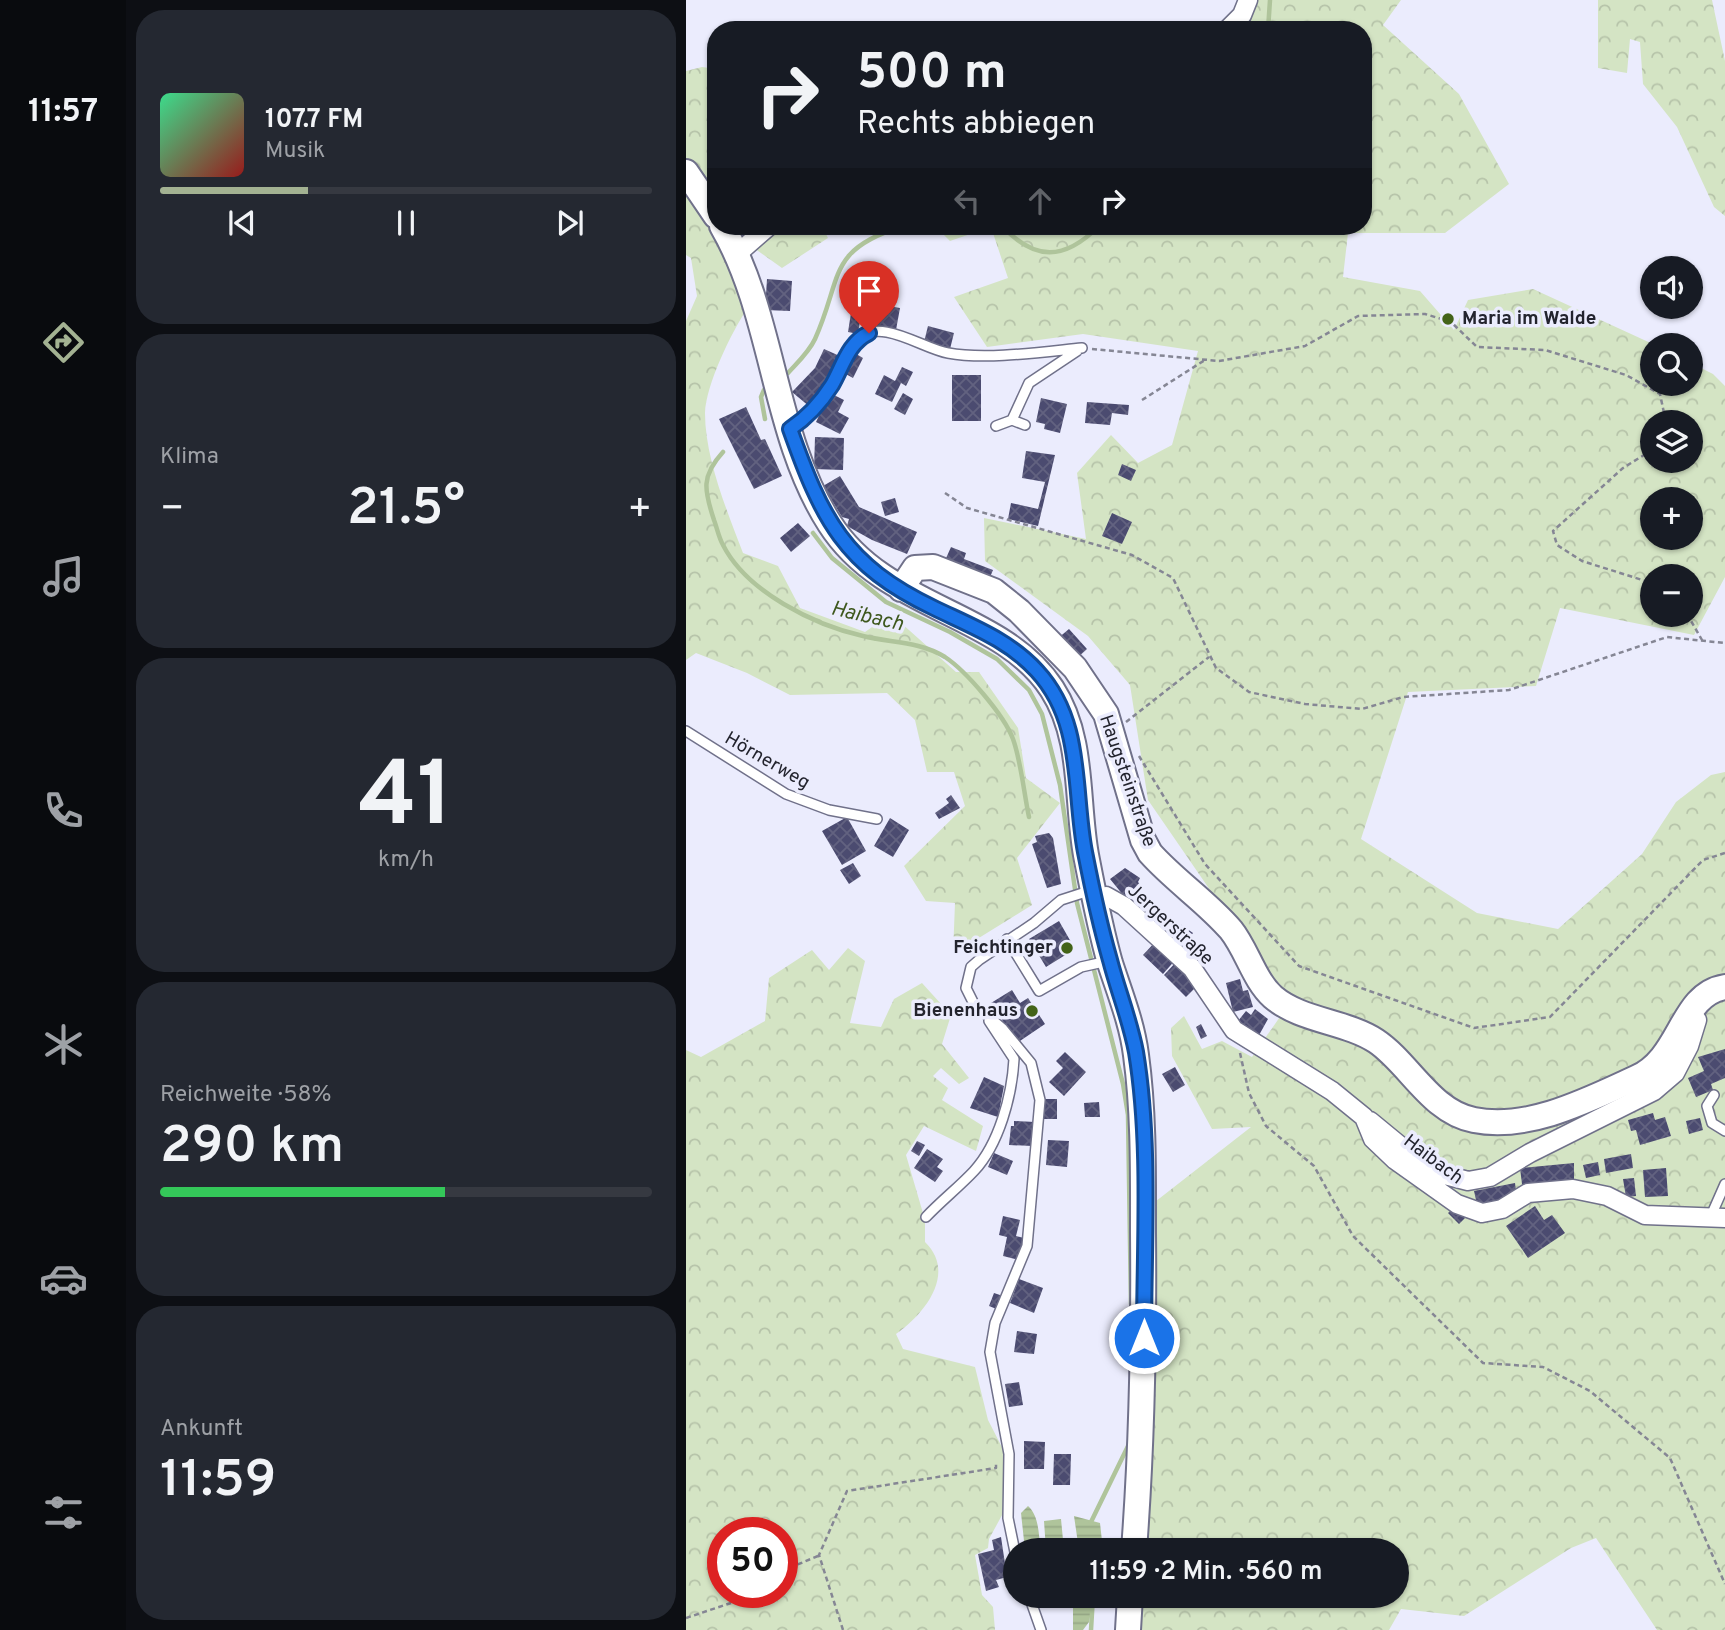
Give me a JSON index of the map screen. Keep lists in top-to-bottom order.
{
  "streets": {
    "main road": ["Haugsteinstraße"],
    "street": ["Jergerstraße", "Haibach"],
    "lane": ["Hörnerweg"]
  },
  "crossings": [
    ["Jergerstraße", "Haibach"]
  ],
  "water": ["Haibach"],
  "places": ["Maria im Walde", "Feichtinger", "Bienenhaus"],
  "page": {
    "tabs": "11:57",
    "turn": ["500 m", "Rechts abbiegen"],
    "song": ["107.7 FM", "Musik"],
    "map_buttons": ["+", "−"],
    "tile": [
      "Klima",
      ["41", "km/h"],
      ["Reichweite · 58%", "290 km"],
      ["Ankunft", "11:59"]
    ],
    "heat": ["−", "21.5°", "+"],
    "limit": "50",
    "trip": "11:59 · 2 Min. · 560 m"
  }
}
